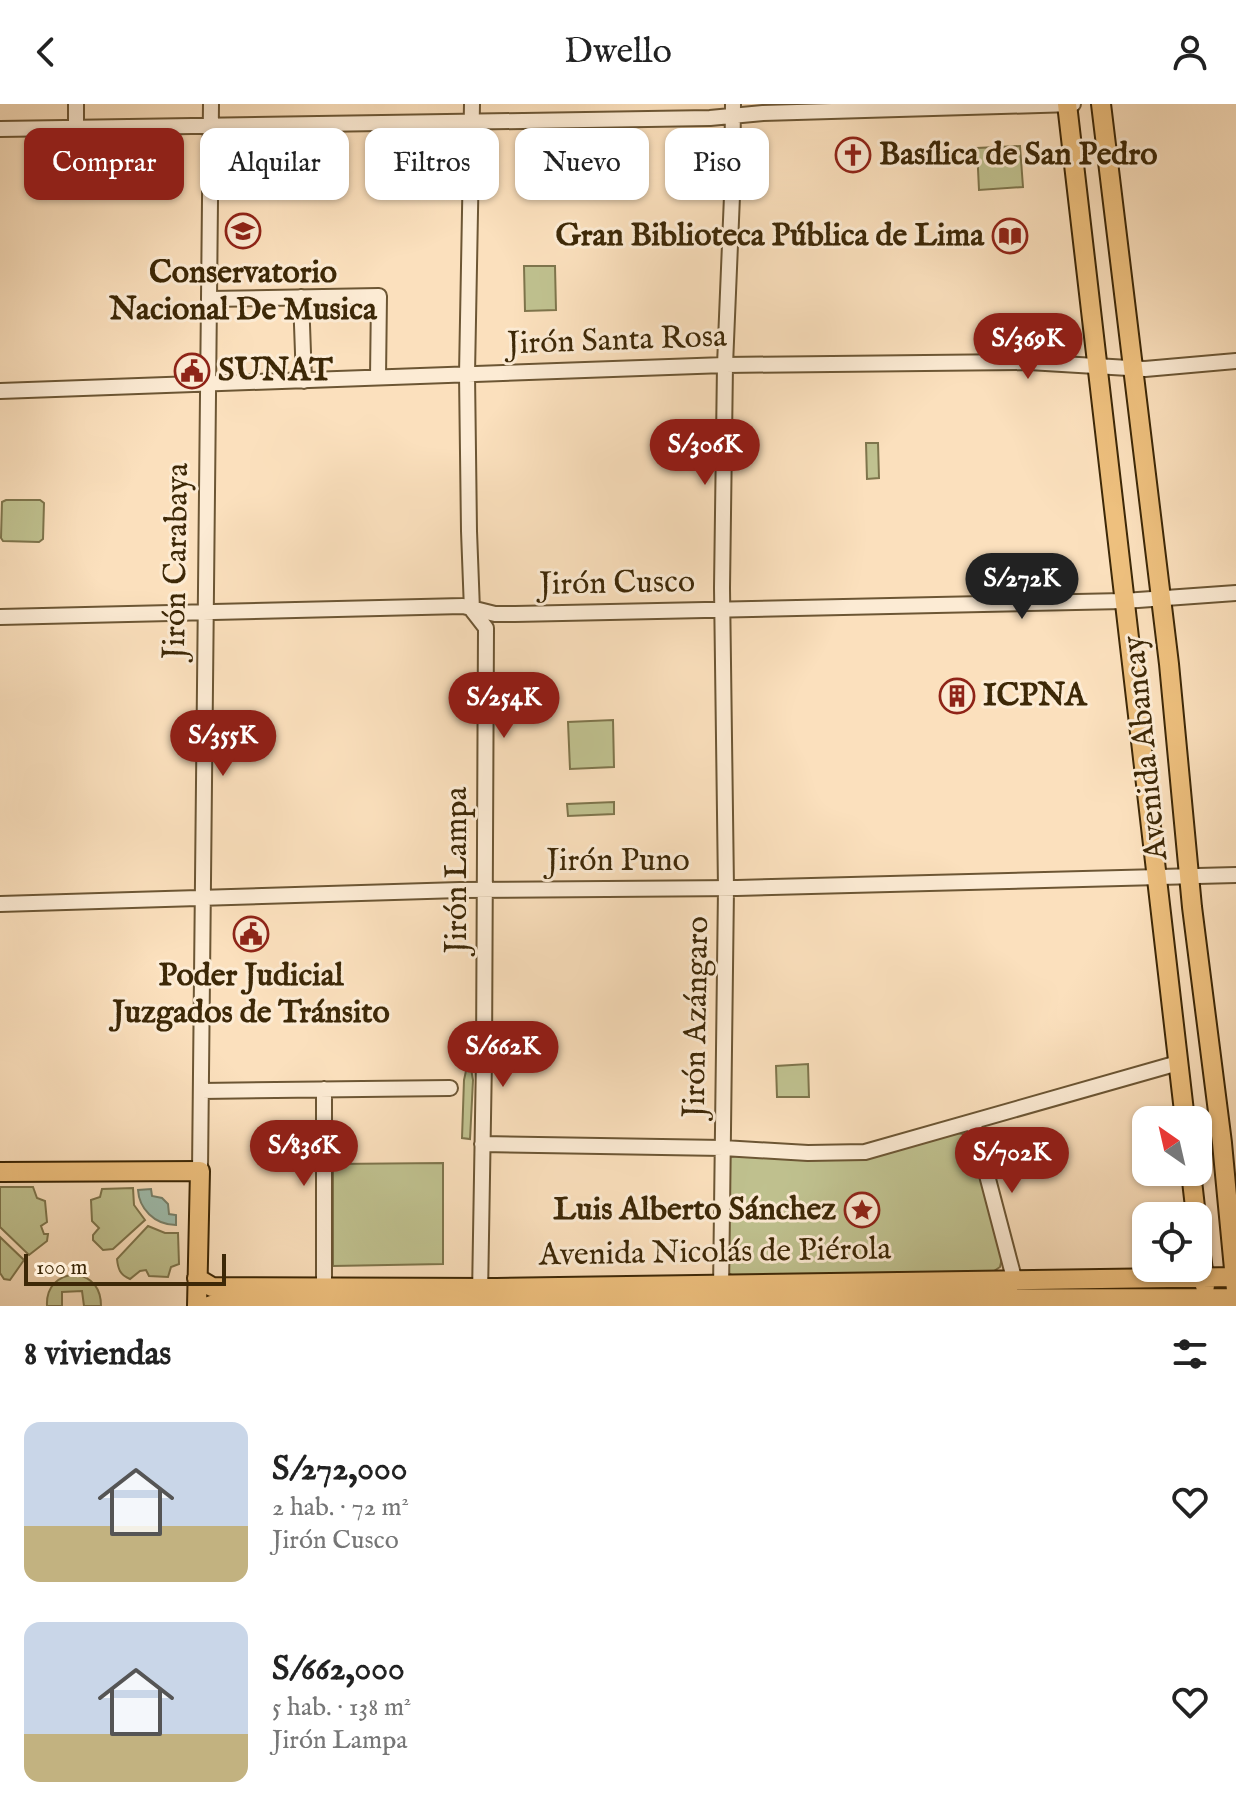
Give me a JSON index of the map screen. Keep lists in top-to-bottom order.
{
  "streets": {
    "main road": ["Jirón Carabaya", "Avenida Abancay", "Avenida Nicolás de Piérola"],
    "street": [
      "Jirón Santa Rosa",
      "Jirón Cusco",
      "Jirón Puno",
      "Jirón Lampa",
      "Jirón Azángaro"
    ]
  },
  "crossings": [
    ["Jirón Santa Rosa", "Jirón Carabaya"],
    ["Jirón Santa Rosa", "Avenida Abancay"],
    ["Jirón Santa Rosa", "Jirón Lampa"],
    ["Jirón Santa Rosa", "Jirón Azángaro"],
    ["Jirón Carabaya", "Jirón Cusco"],
    ["Jirón Carabaya", "Jirón Puno"],
    ["Jirón Carabaya", "Avenida Nicolás de Piérola"],
    ["Jirón Cusco", "Avenida Abancay"],
    ["Jirón Cusco", "Jirón Lampa"],
    ["Jirón Cusco", "Jirón Azángaro"],
    ["Avenida Abancay", "Jirón Puno"],
    ["Avenida Abancay", "Avenida Nicolás de Piérola"],
    ["Jirón Puno", "Jirón Lampa"],
    ["Jirón Puno", "Jirón Azángaro"],
    ["Jirón Lampa", "Avenida Nicolás de Piérola"],
    ["Jirón Azángaro", "Avenida Nicolás de Piérola"]
  ],
  "places": {
    "church": ["Basílica de San Pedro"],
    "school or university": ["Conservatorio Nacional De Musica"],
    "library": ["Gran Biblioteca Pública de Lima"],
    "public building": ["SUNAT", "Poder Judicial Juzgados de Tránsito"],
    "building": ["ICPNA"],
    "place": ["Luis Alberto Sánchez"]
  },
  "scale_bar": "100 m",
  "north": "top left",
  "page": {
    "header": "Dwello",
    "chip": [
      "Comprar",
      "Alquilar",
      "Filtros",
      "Nuevo",
      "Piso"
    ],
    "price": [
      "S/369K",
      "S/306K",
      "S/272K",
      "S/254K",
      "S/355K",
      "S/662K",
      "S/836K",
      "S/702K"
    ],
    "scale": "100 m",
    "heading": "8 viviendas",
    "list": [
      {
        "name": "S/272,000",
        "note": "2 hab. · 72 m² · Jirón Cusco"
      },
      {
        "name": "S/662,000",
        "note": "5 hab. · 138 m² · Jirón Lampa"
      }
    ]
  }
}
